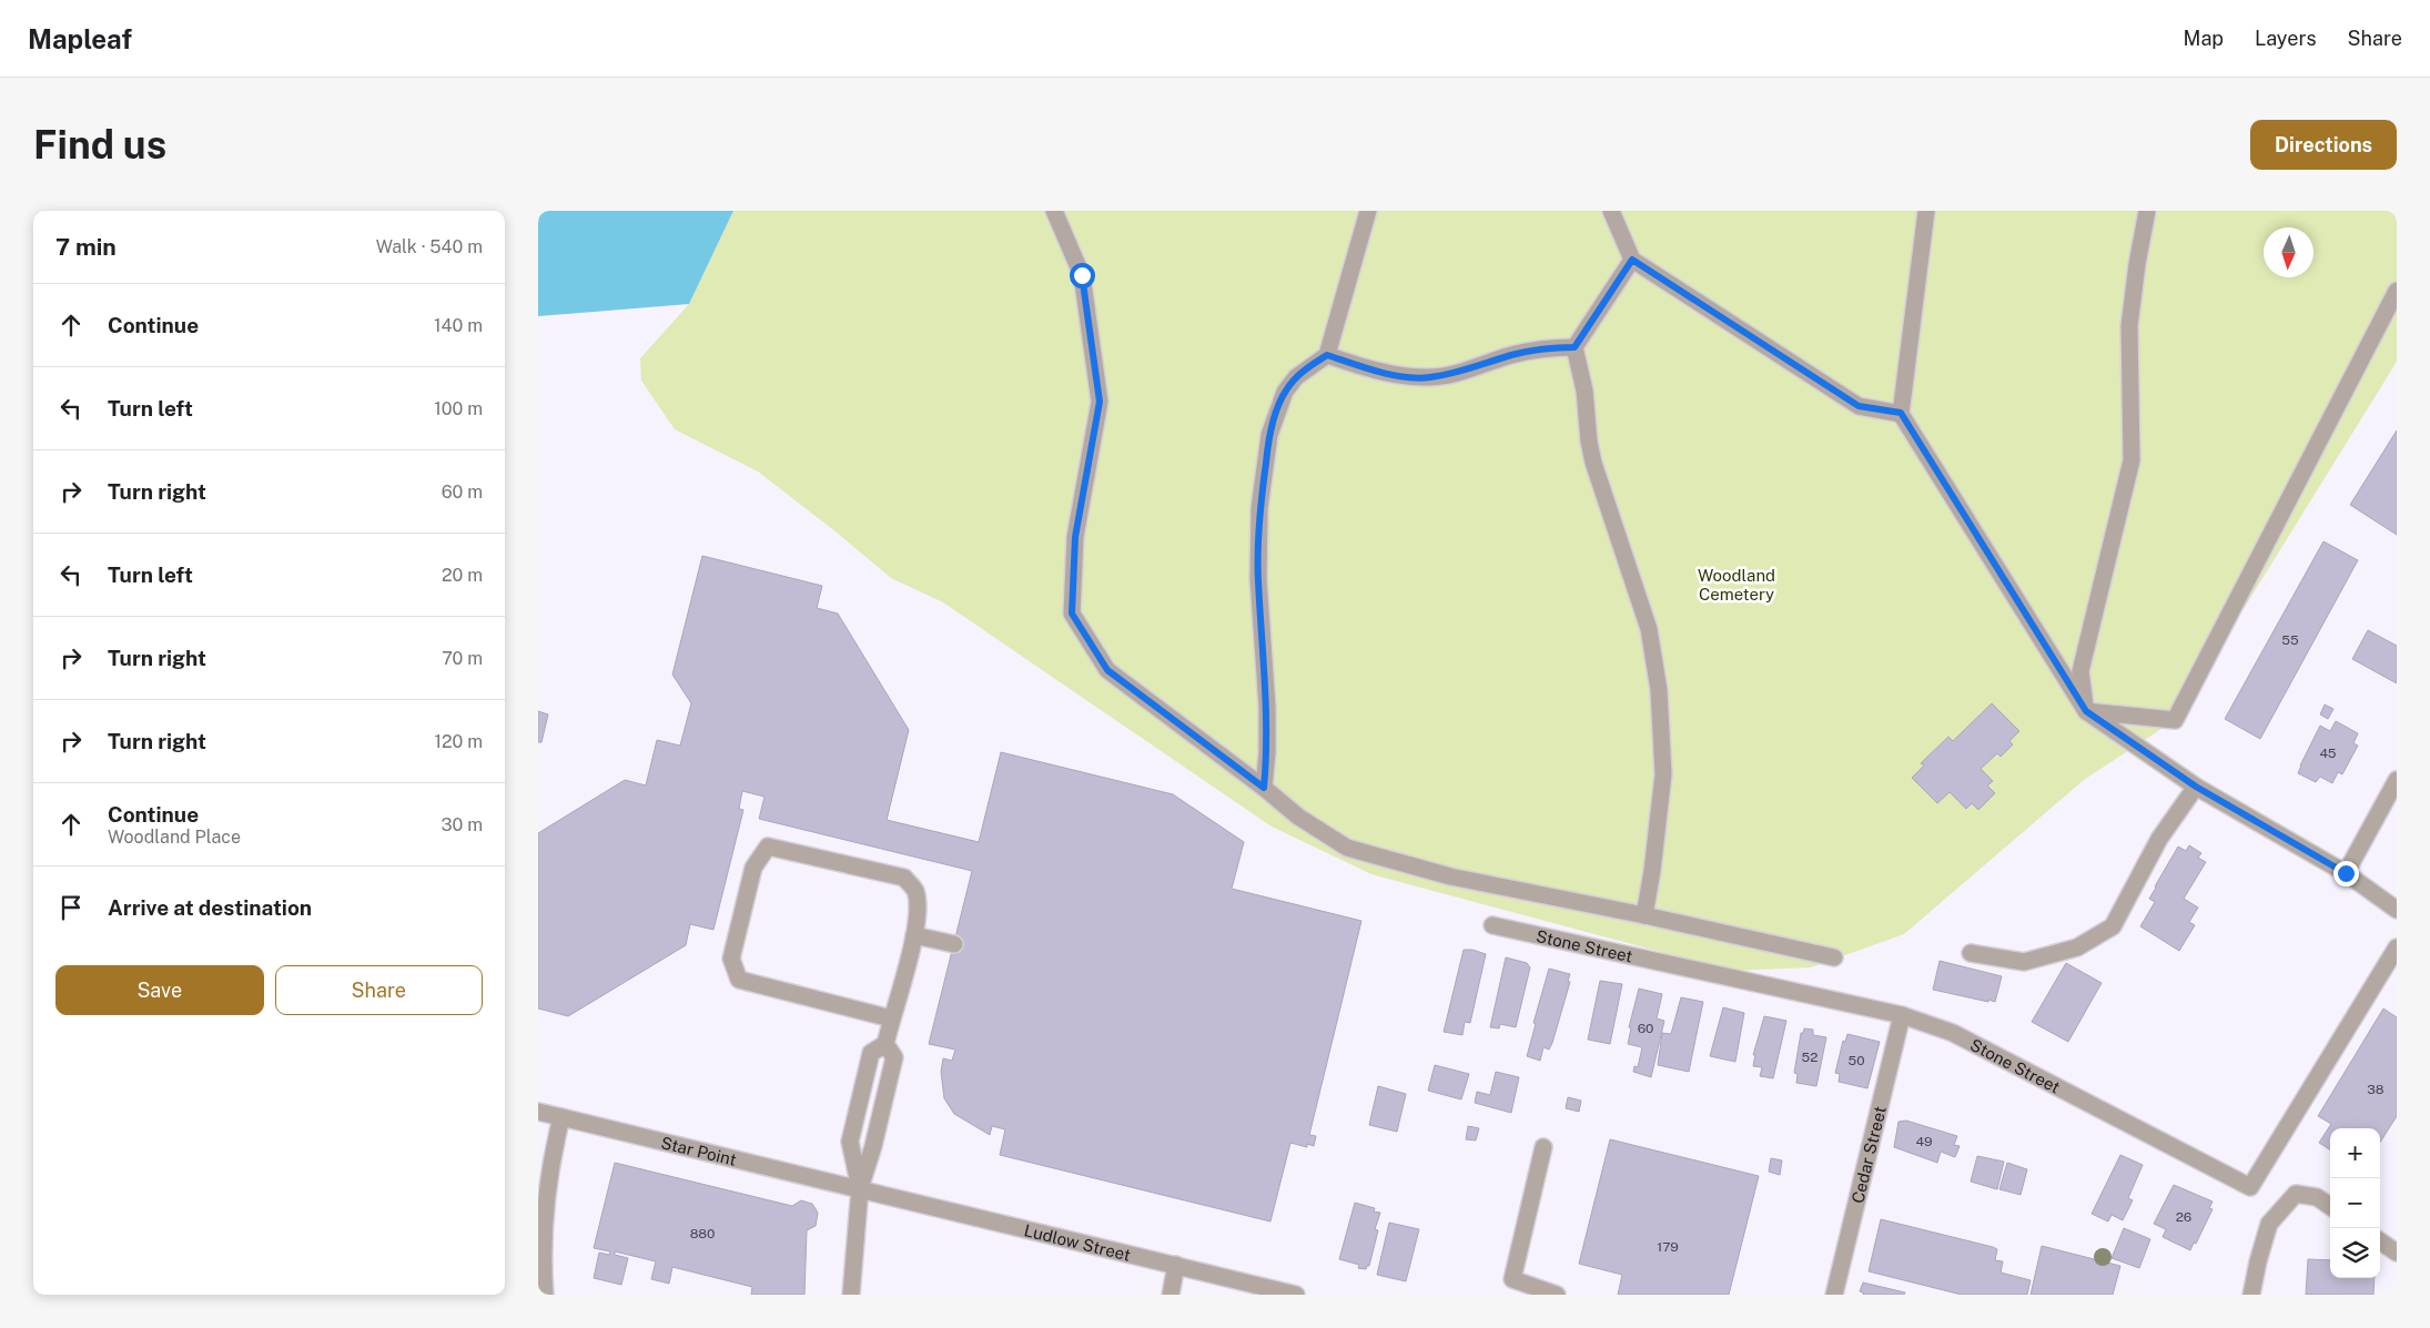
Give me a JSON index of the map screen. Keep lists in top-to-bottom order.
{
  "streets": {
    "street": [
      "Stone Street",
      "Star Point",
      "Cedar Street",
      "Ludlow Street"
    ]
  },
  "crossings": [
    ["Stone Street", "Cedar Street"],
    ["Star Point", "Ludlow Street"]
  ],
  "parks": ["Woodland Cemetery"],
  "house_numbers": [
    "55",
    "45",
    "60",
    "52",
    "50",
    "38",
    "49",
    "26",
    "880",
    "179"
  ],
  "north": "bottom",
  "page": {
    "header": "Mapleaf",
    "nav": ["Map", "Layers", "Share"],
    "buttons": [
      "Directions",
      ["Save", "Share"]
    ],
    "title": "Find us",
    "heading": ["7 min", "Walk · 540 m"],
    "list": [
      ["Continue", "140 m"],
      ["Turn left", "100 m"],
      ["Turn right", "60 m"],
      ["Turn left", "20 m"],
      ["Turn right", "70 m"],
      ["Turn right", "120 m"],
      ["Continue", "Woodland Place", "30 m"],
      "Arrive at destination"
    ],
    "map_buttons": ["+", "−"]
  }
}
